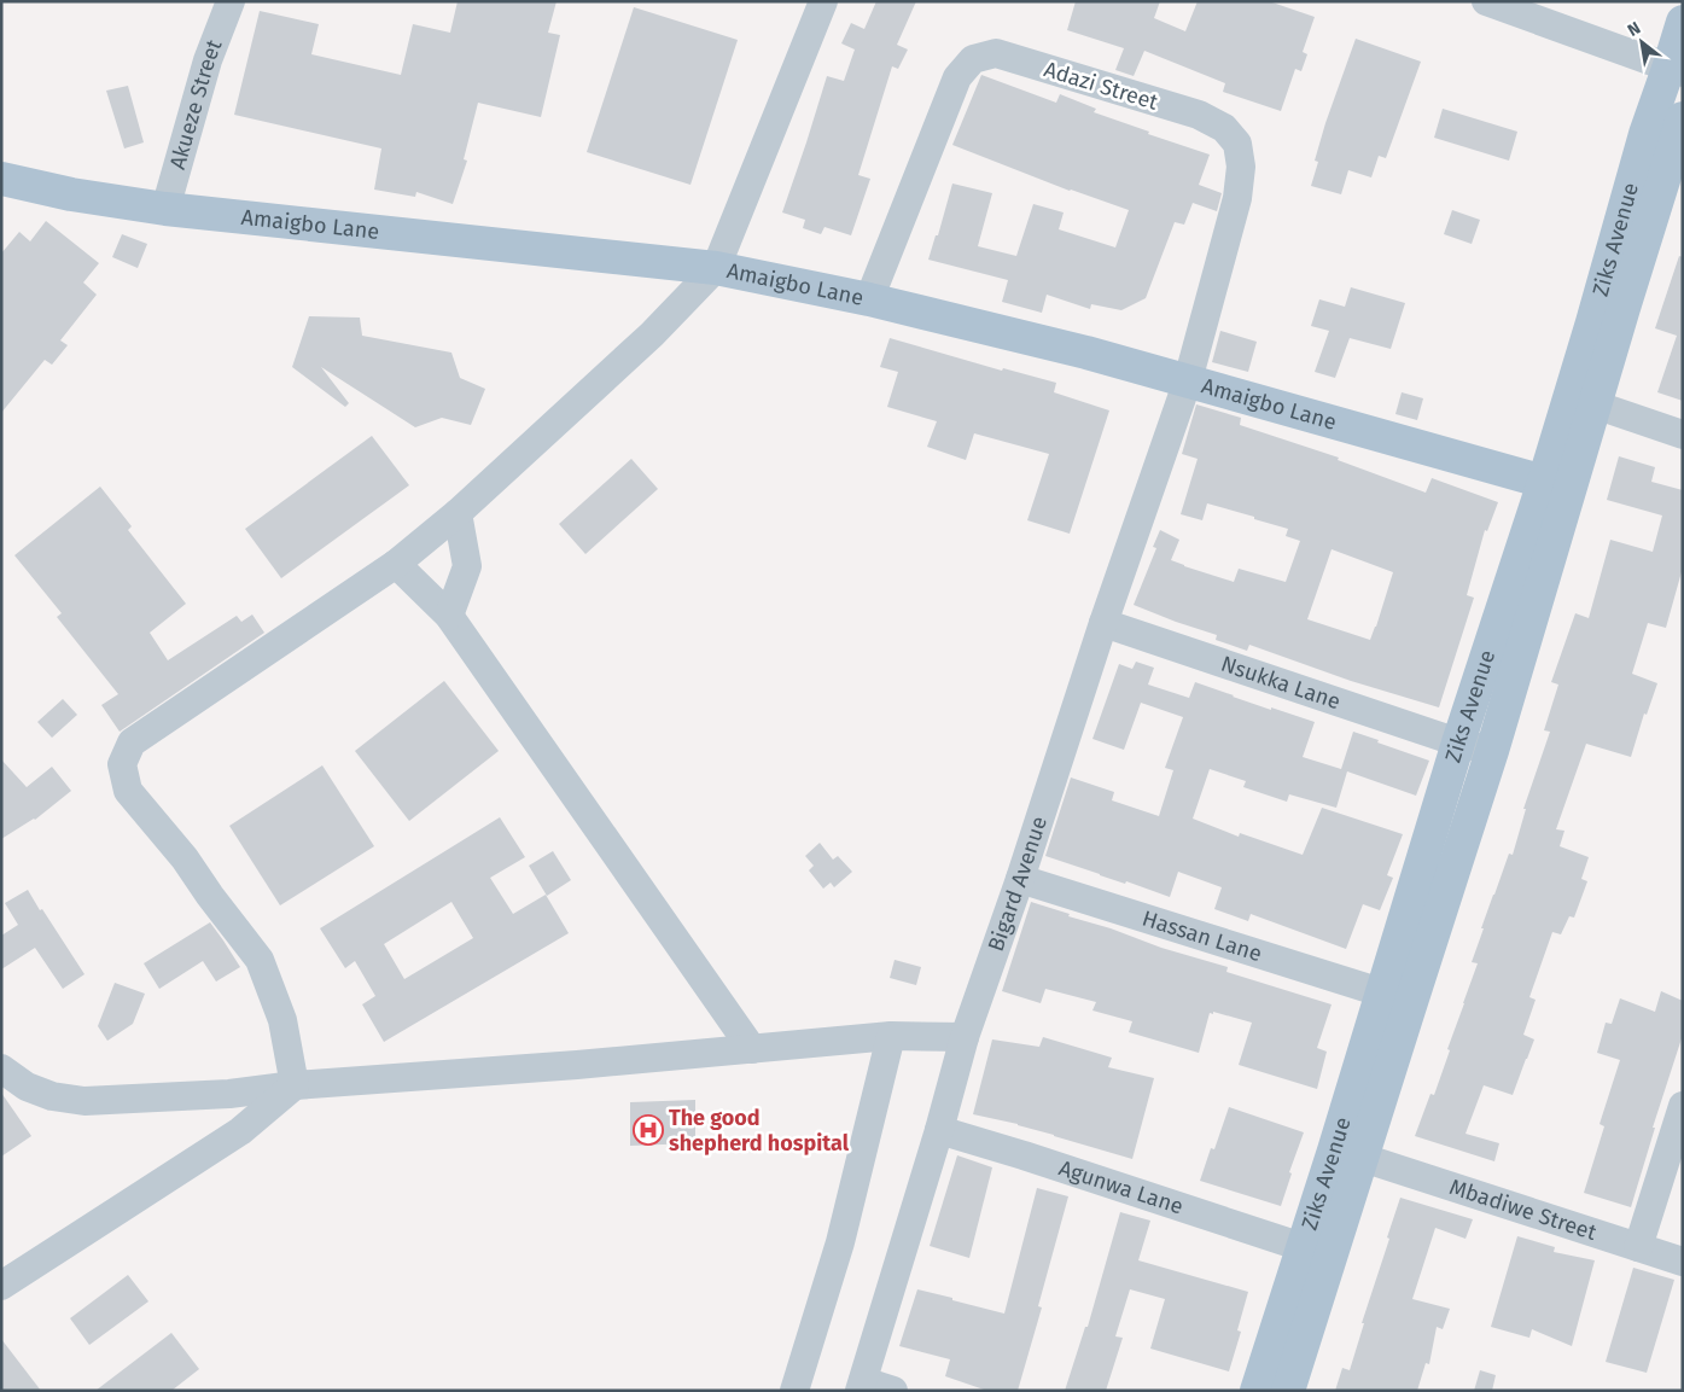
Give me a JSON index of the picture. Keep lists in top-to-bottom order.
{
  "streets": {
    "main road": ["Amaigbo Lane", "Ziks Avenue"],
    "street": [
      "Adazi Street",
      "Akueze Street",
      "Nsukka Lane",
      "Bigard Avenue",
      "Hassan Lane",
      "Agunwa Lane",
      "Mbadiwe Street"
    ]
  },
  "crossings": [
    ["Adazi Street", "Amaigbo Lane"],
    ["Adazi Street", "Bigard Avenue"],
    ["Akueze Street", "Amaigbo Lane"],
    ["Amaigbo Lane", "Ziks Avenue"],
    ["Amaigbo Lane", "Bigard Avenue"],
    ["Ziks Avenue", "Nsukka Lane"],
    ["Ziks Avenue", "Hassan Lane"],
    ["Ziks Avenue", "Agunwa Lane"],
    ["Ziks Avenue", "Mbadiwe Street"],
    ["Nsukka Lane", "Bigard Avenue"],
    ["Bigard Avenue", "Hassan Lane"],
    ["Bigard Avenue", "Agunwa Lane"]
  ],
  "places": {
    "hospital": ["The good shepherd hospital"]
  },
  "north": "top left"
}
